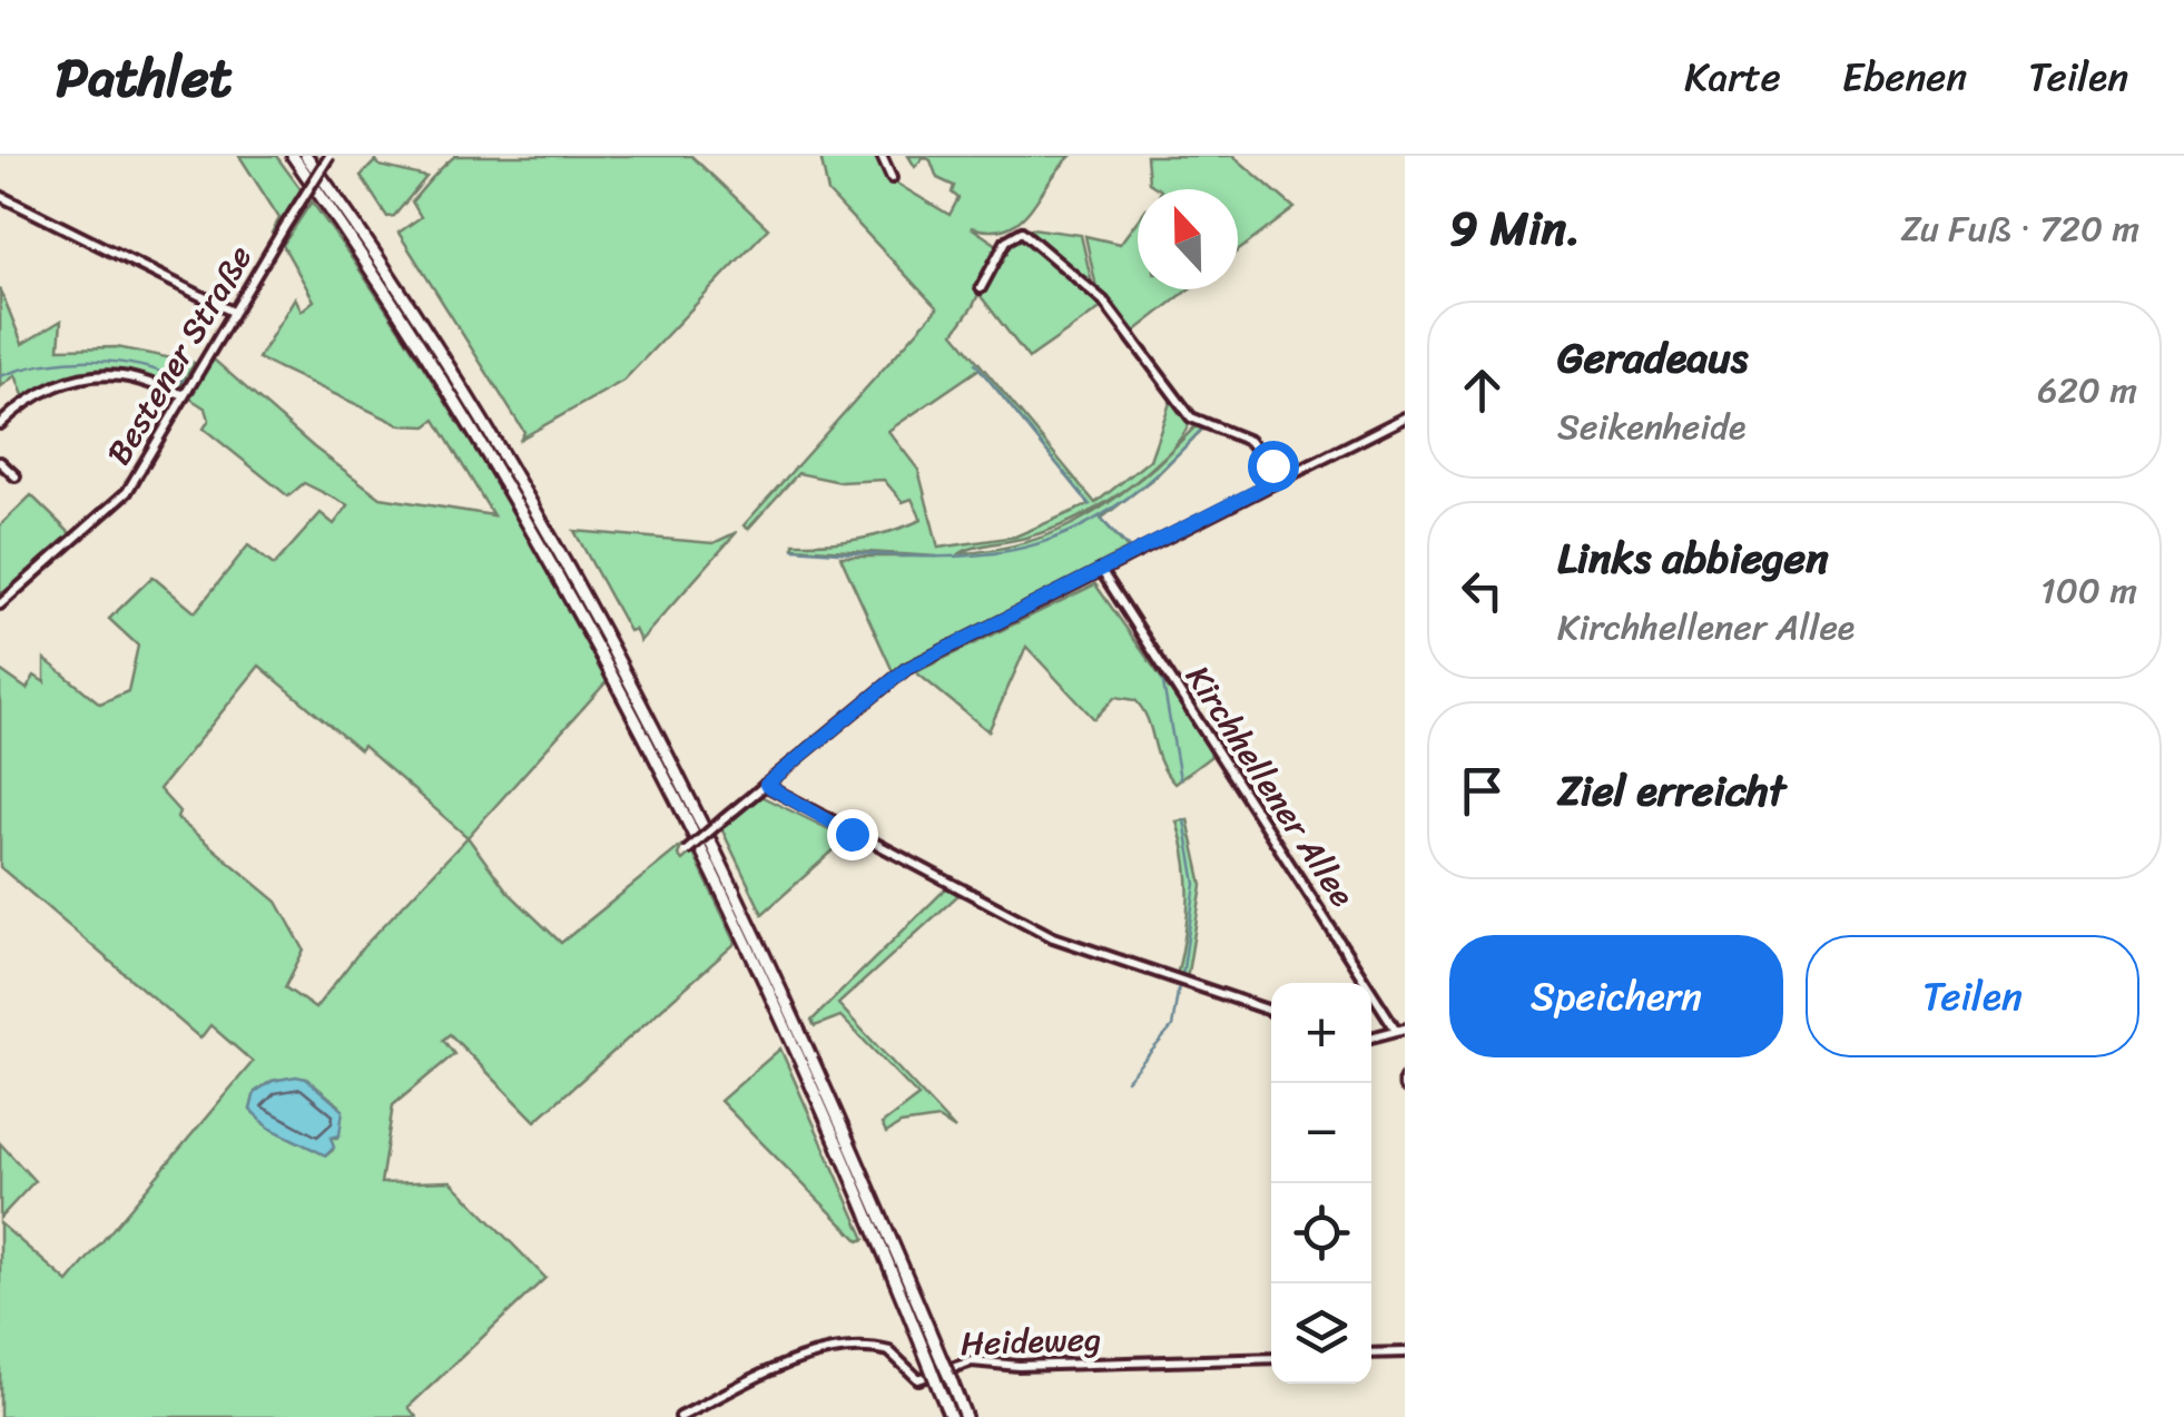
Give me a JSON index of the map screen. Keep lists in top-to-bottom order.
{
  "streets": {
    "street": ["Bestener Straße", "Kirchhellener Allee", "Heideweg"]
  },
  "north": "top",
  "page": {
    "header": "Pathlet",
    "nav": ["Karte", "Ebenen", "Teilen"],
    "heading": ["9 Min.", "Zu Fuß · 720 m"],
    "list": [
      ["Geradeaus", "Seikenheide", "620 m"],
      ["Links abbiegen", "Kirchhellener Allee", "100 m"],
      "Ziel erreicht"
    ],
    "buttons": ["Speichern", "Teilen"],
    "map_buttons": ["+", "−"]
  }
}
